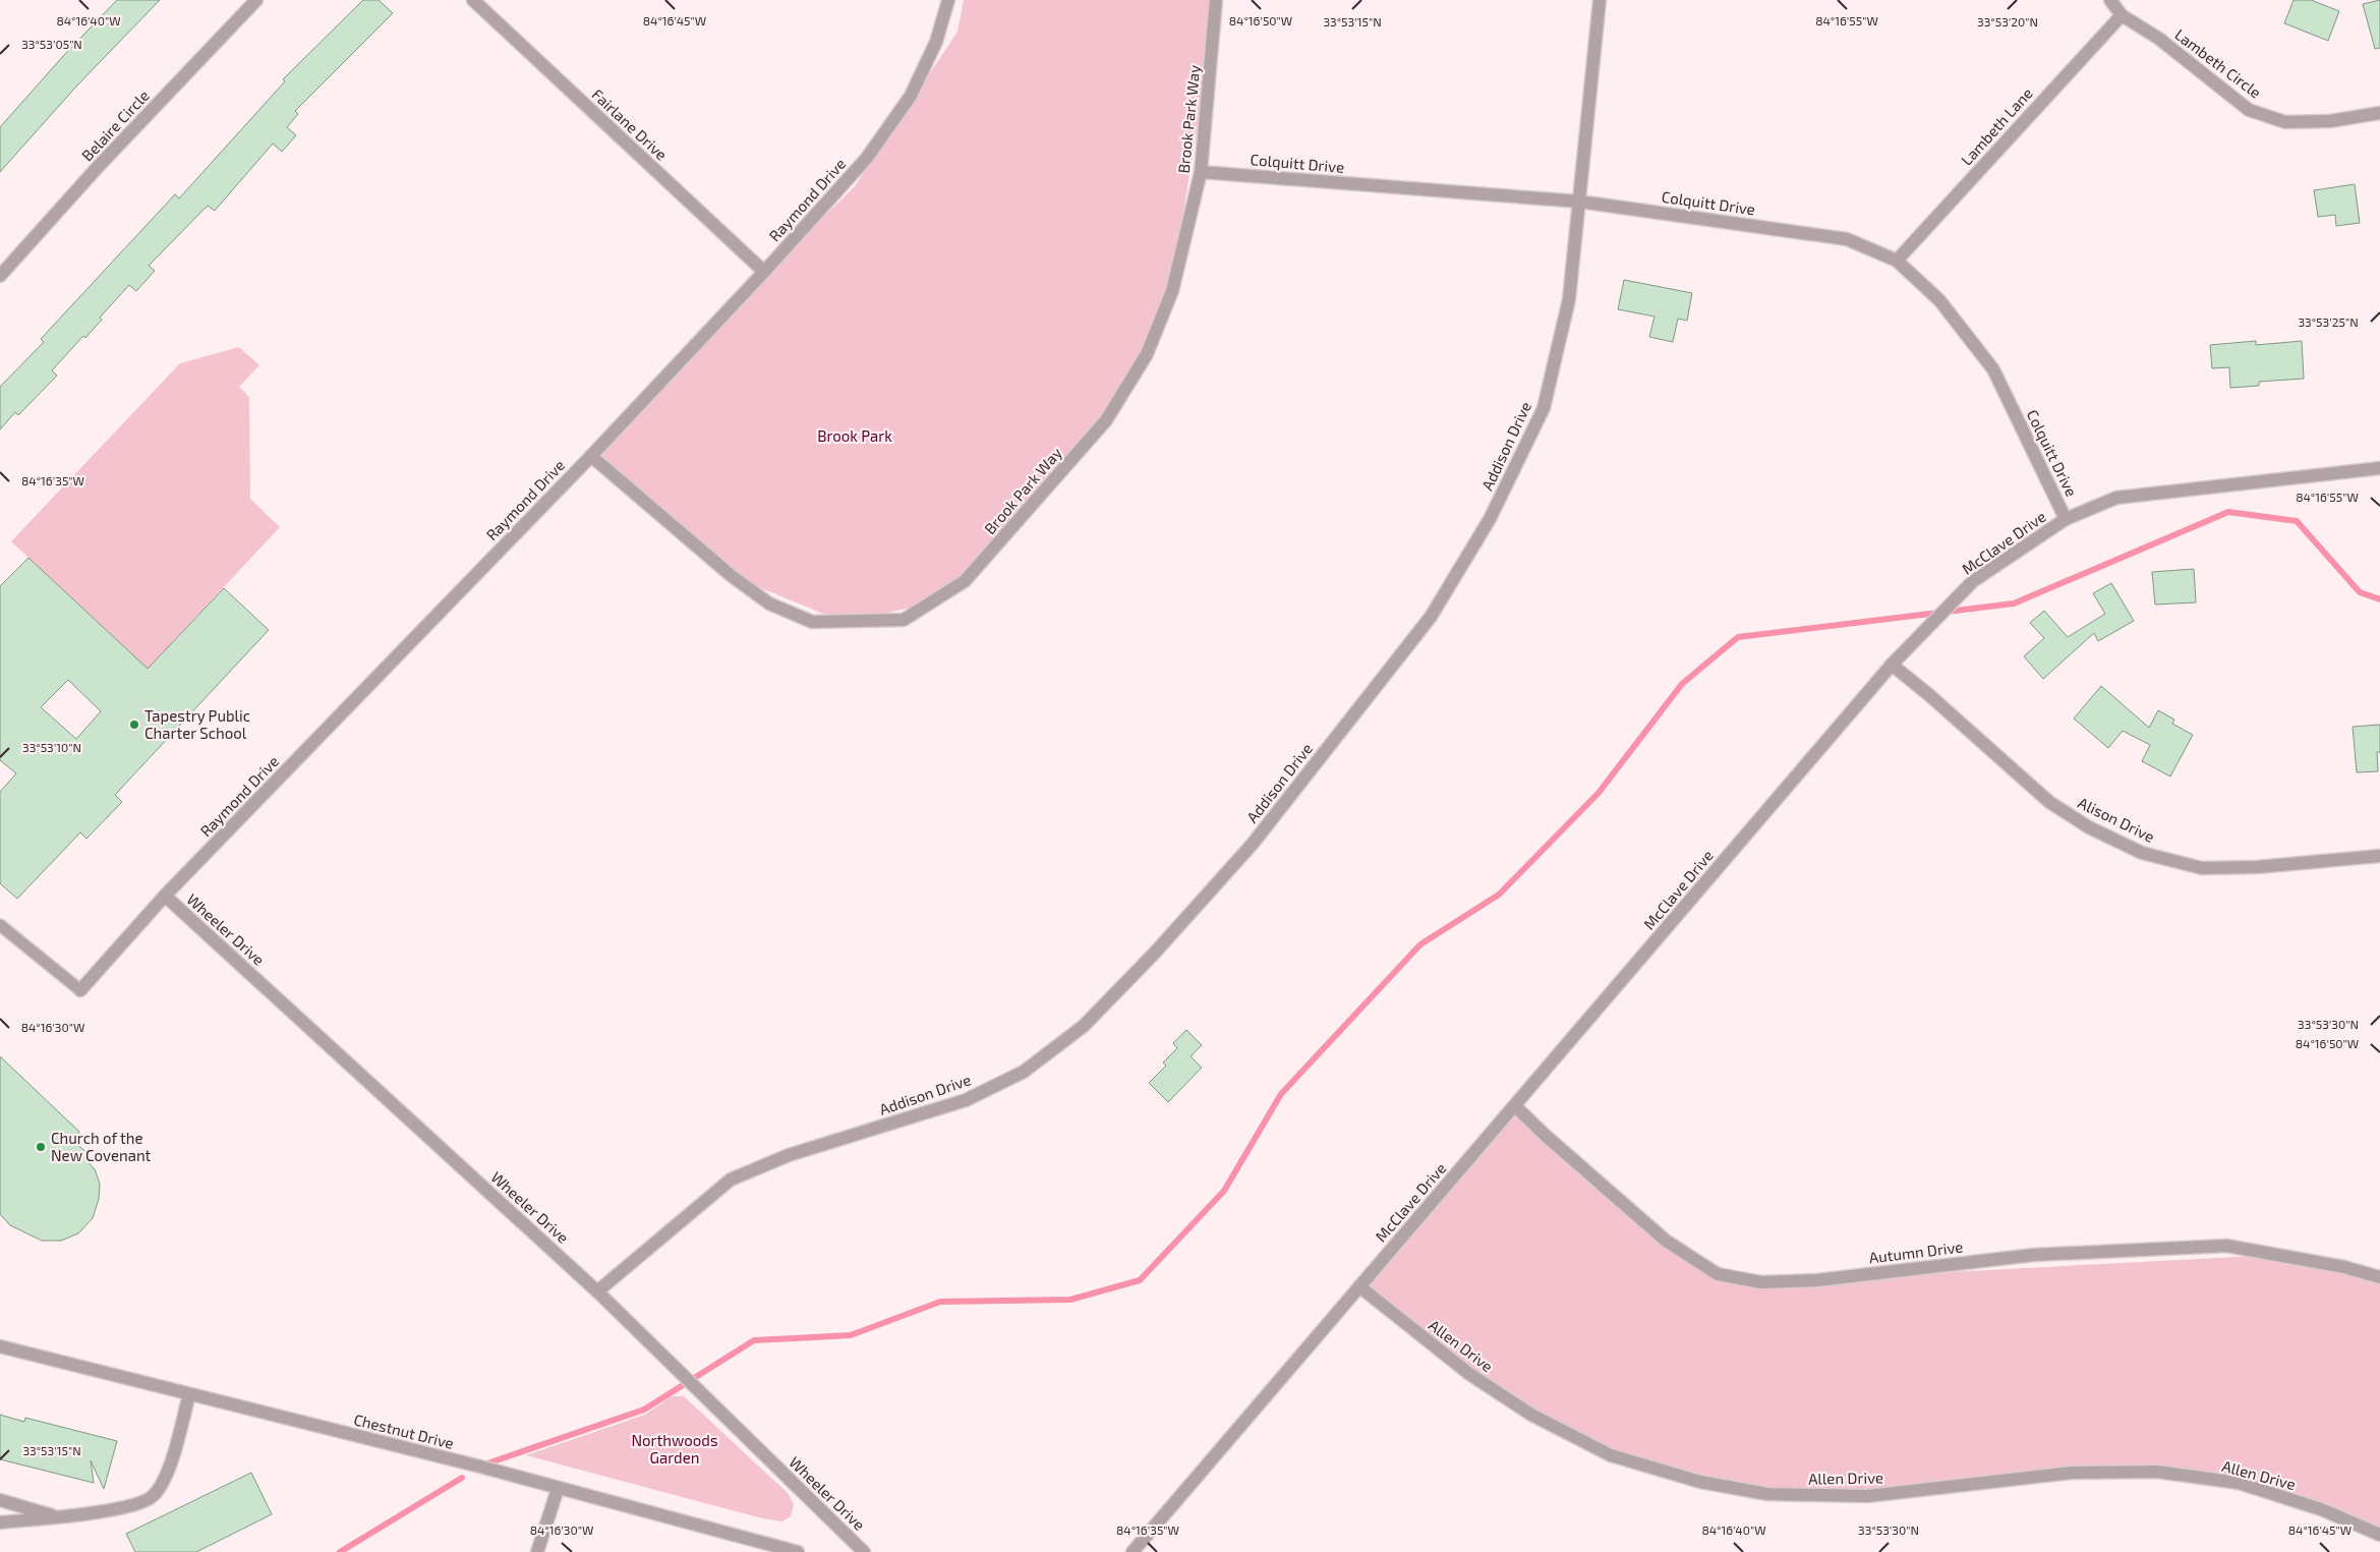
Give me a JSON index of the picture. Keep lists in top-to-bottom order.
{
  "streets": {
    "street": [
      "Lambeth Circle",
      "Brook Park Way",
      "Fairlane Drive",
      "Belaire Circle",
      "Lambeth Lane",
      "Colquitt Drive",
      "Raymond Drive",
      "Addison Drive",
      "McClave Drive",
      "Alison Drive",
      "Wheeler Drive",
      "Autumn Drive",
      "Allen Drive",
      "Chestnut Drive"
    ]
  },
  "crossings": [
    ["Lambeth Circle", "Lambeth Lane"],
    ["Brook Park Way", "Colquitt Drive"],
    ["Brook Park Way", "Raymond Drive"],
    ["Fairlane Drive", "Raymond Drive"],
    ["Lambeth Lane", "Colquitt Drive"],
    ["Colquitt Drive", "Addison Drive"],
    ["Colquitt Drive", "McClave Drive"],
    ["Raymond Drive", "Wheeler Drive"],
    ["Addison Drive", "Wheeler Drive"],
    ["McClave Drive", "Alison Drive"],
    ["McClave Drive", "Autumn Drive"],
    ["McClave Drive", "Allen Drive"]
  ],
  "parks": ["Brook Park", "Northwoods Garden"],
  "places": ["Tapestry Public Charter School", "Church of the New Covenant"],
  "coordinates": [
    "84°16'40\"W",
    "84°16'45\"W",
    "84°16'50\"W",
    "84°16'55\"W",
    "33°53'20\"N",
    "33°53'15\"N",
    "33°53'05\"N",
    "33°53'25\"N",
    "84°16'35\"W",
    "33°53'10\"N",
    "33°53'30\"N",
    "84°16'30\"W"
  ]
}
